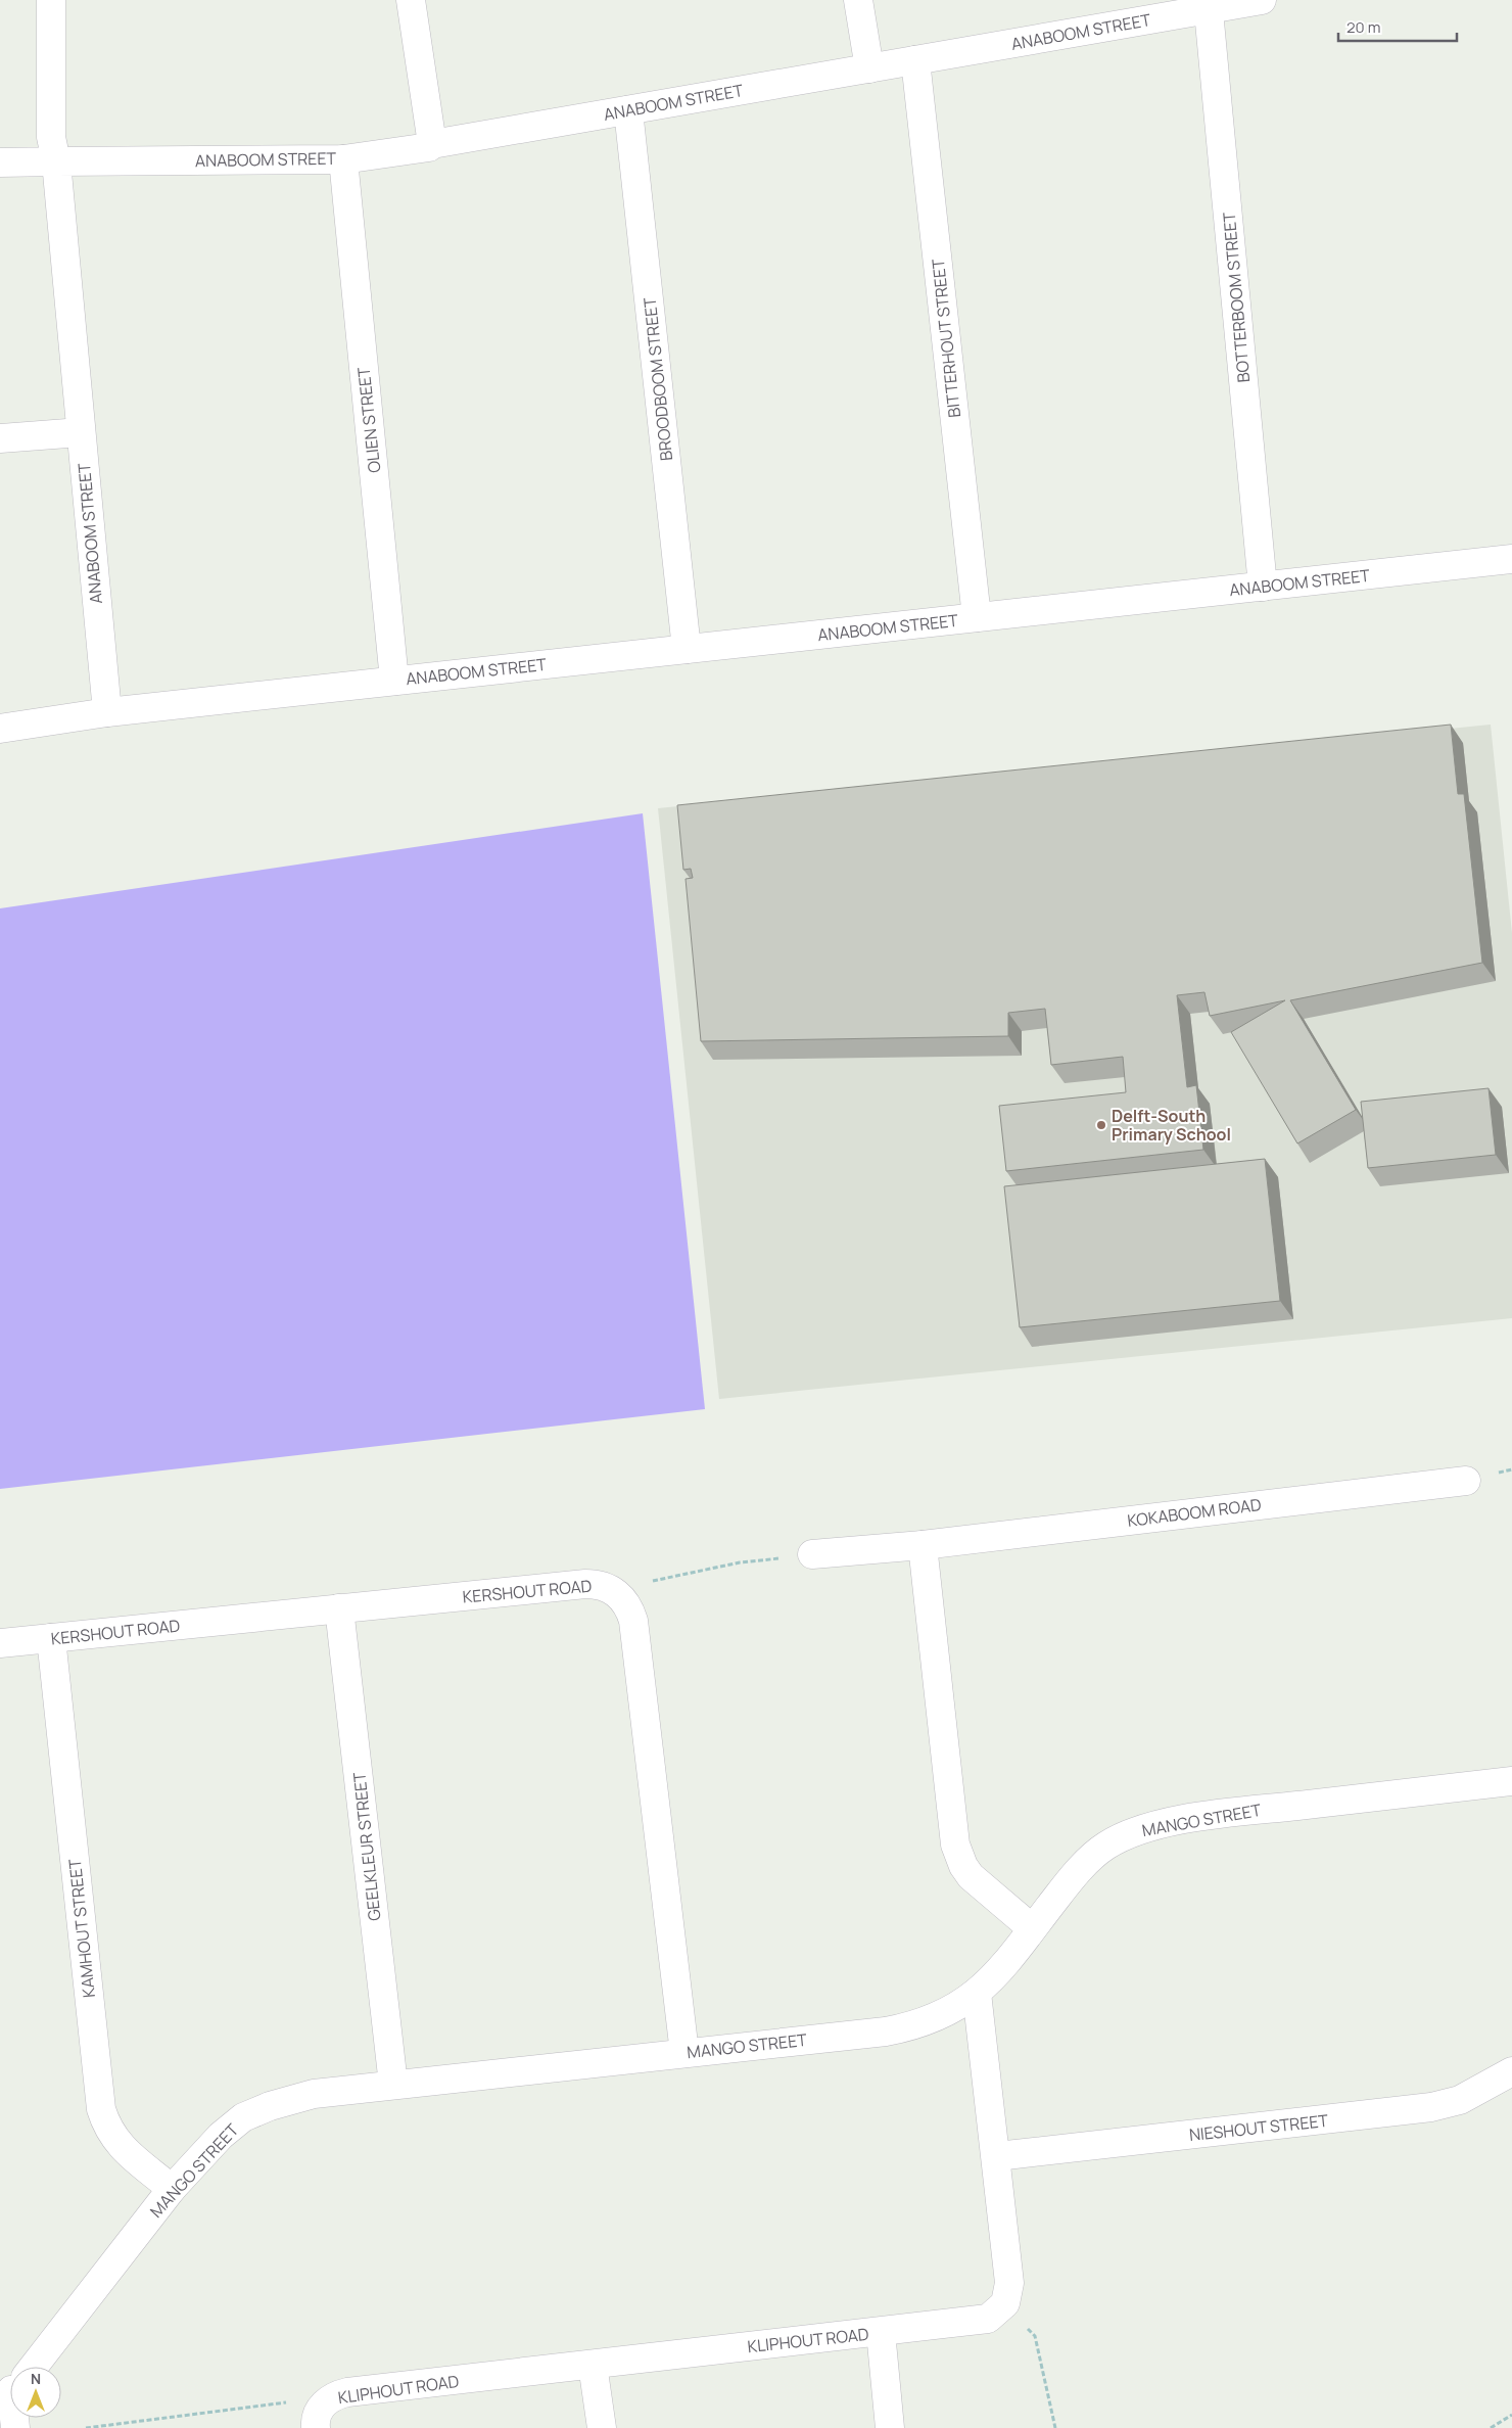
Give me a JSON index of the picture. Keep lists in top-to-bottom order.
{
  "streets": {
    "street": [
      "ANABOOM STREET",
      "BOTTERBOOM STREET",
      "BITTERHOUT STREET",
      "BROODBOOM STREET",
      "OLIEN STREET",
      "KOKABOOM ROAD",
      "KERSHOUT ROAD",
      "MANGO STREET",
      "GEELKLEUR STREET",
      "KAMHOUT STREET",
      "NIESHOUT STREET",
      "KLIPHOUT ROAD"
    ]
  },
  "crossings": [
    ["ANABOOM STREET", "BOTTERBOOM STREET"],
    ["ANABOOM STREET", "BITTERHOUT STREET"],
    ["ANABOOM STREET", "BROODBOOM STREET"],
    ["ANABOOM STREET", "OLIEN STREET"],
    ["KERSHOUT ROAD", "MANGO STREET"],
    ["KERSHOUT ROAD", "GEELKLEUR STREET"],
    ["KERSHOUT ROAD", "KAMHOUT STREET"],
    ["MANGO STREET", "GEELKLEUR STREET"],
    ["MANGO STREET", "KAMHOUT STREET"]
  ],
  "places": ["Delft-South Primary School"],
  "scale_bar": "20 m",
  "north": "top"
}
